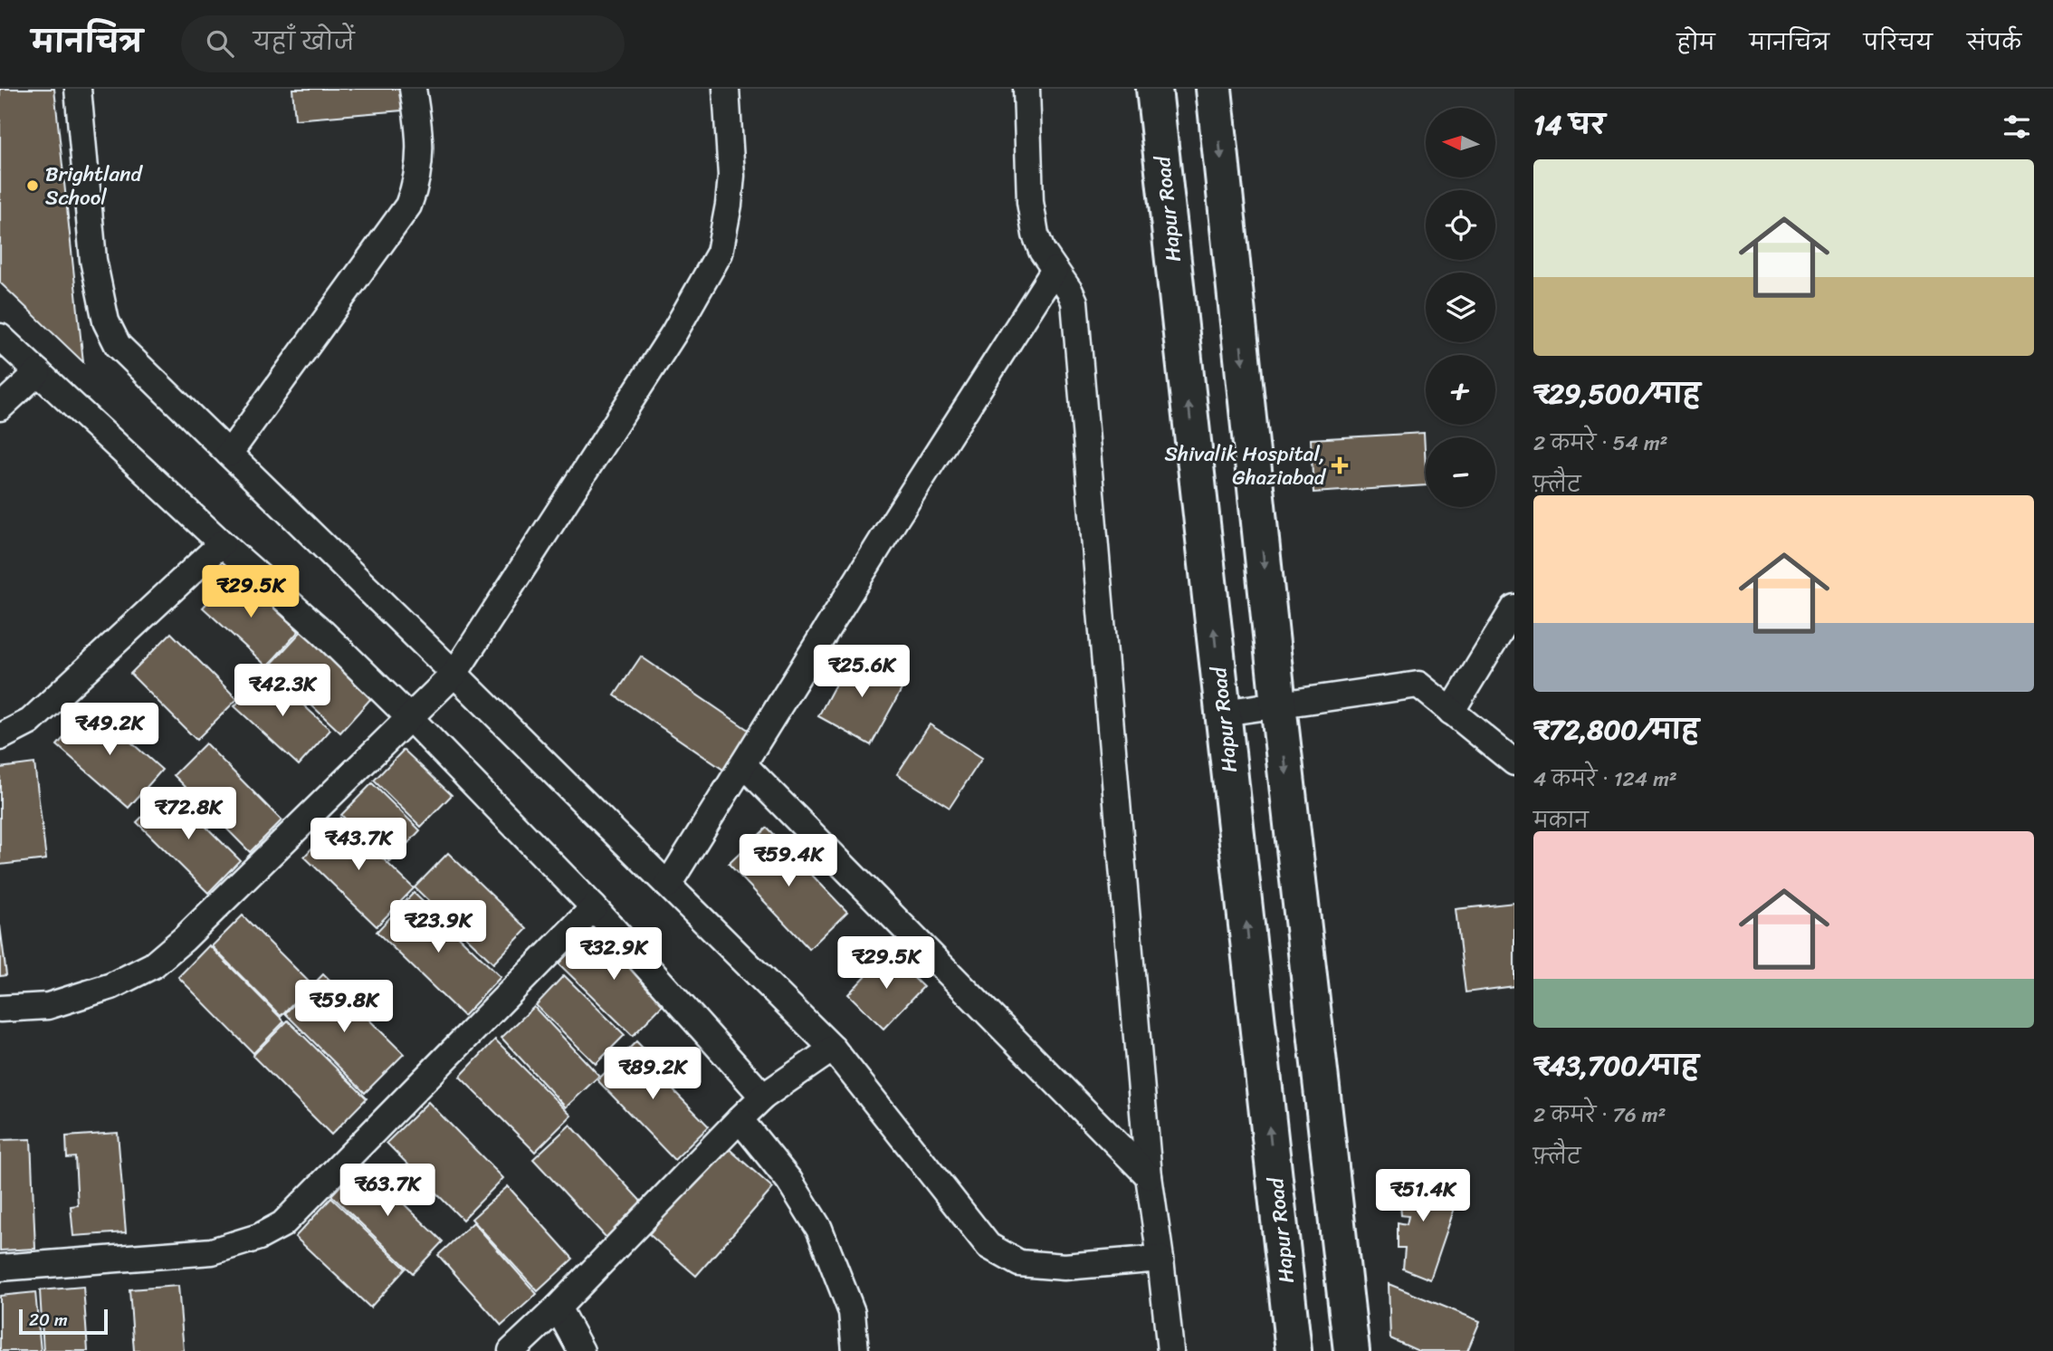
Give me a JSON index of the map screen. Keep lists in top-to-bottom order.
{
  "streets": {
    "main road": ["Hapur Road"]
  },
  "places": {
    "other": ["Brightland School"],
    "health": ["Shivalik Hospital, Ghaziabad"]
  },
  "scale_bar": "20 m",
  "north": "left",
  "page": {
    "header": "मानचित्र",
    "search": "यहाँ खोजें",
    "nav": [
      "होम",
      "मानचित्र",
      "परिचय",
      "संपर्क"
    ],
    "heading": "14 घर",
    "map_buttons": ["+", "−"],
    "list": [
      {
        "name": "₹29,500/माह",
        "note": "2 कमरे · 54 m² · फ़्लैट"
      },
      {
        "name": "₹72,800/माह",
        "note": "4 कमरे · 124 m² · मकान"
      },
      {
        "name": "₹43,700/माह",
        "note": "2 कमरे · 76 m² · फ़्लैट"
      }
    ],
    "price": [
      "₹29.5K",
      "₹25.6K",
      "₹42.3K",
      "₹49.2K",
      "₹72.8K",
      "₹43.7K",
      "₹59.4K",
      "₹23.9K",
      "₹32.9K",
      "₹29.5K",
      "₹59.8K",
      "₹89.2K",
      "₹63.7K",
      "₹51.4K"
    ],
    "scale": "20 m"
  }
}
